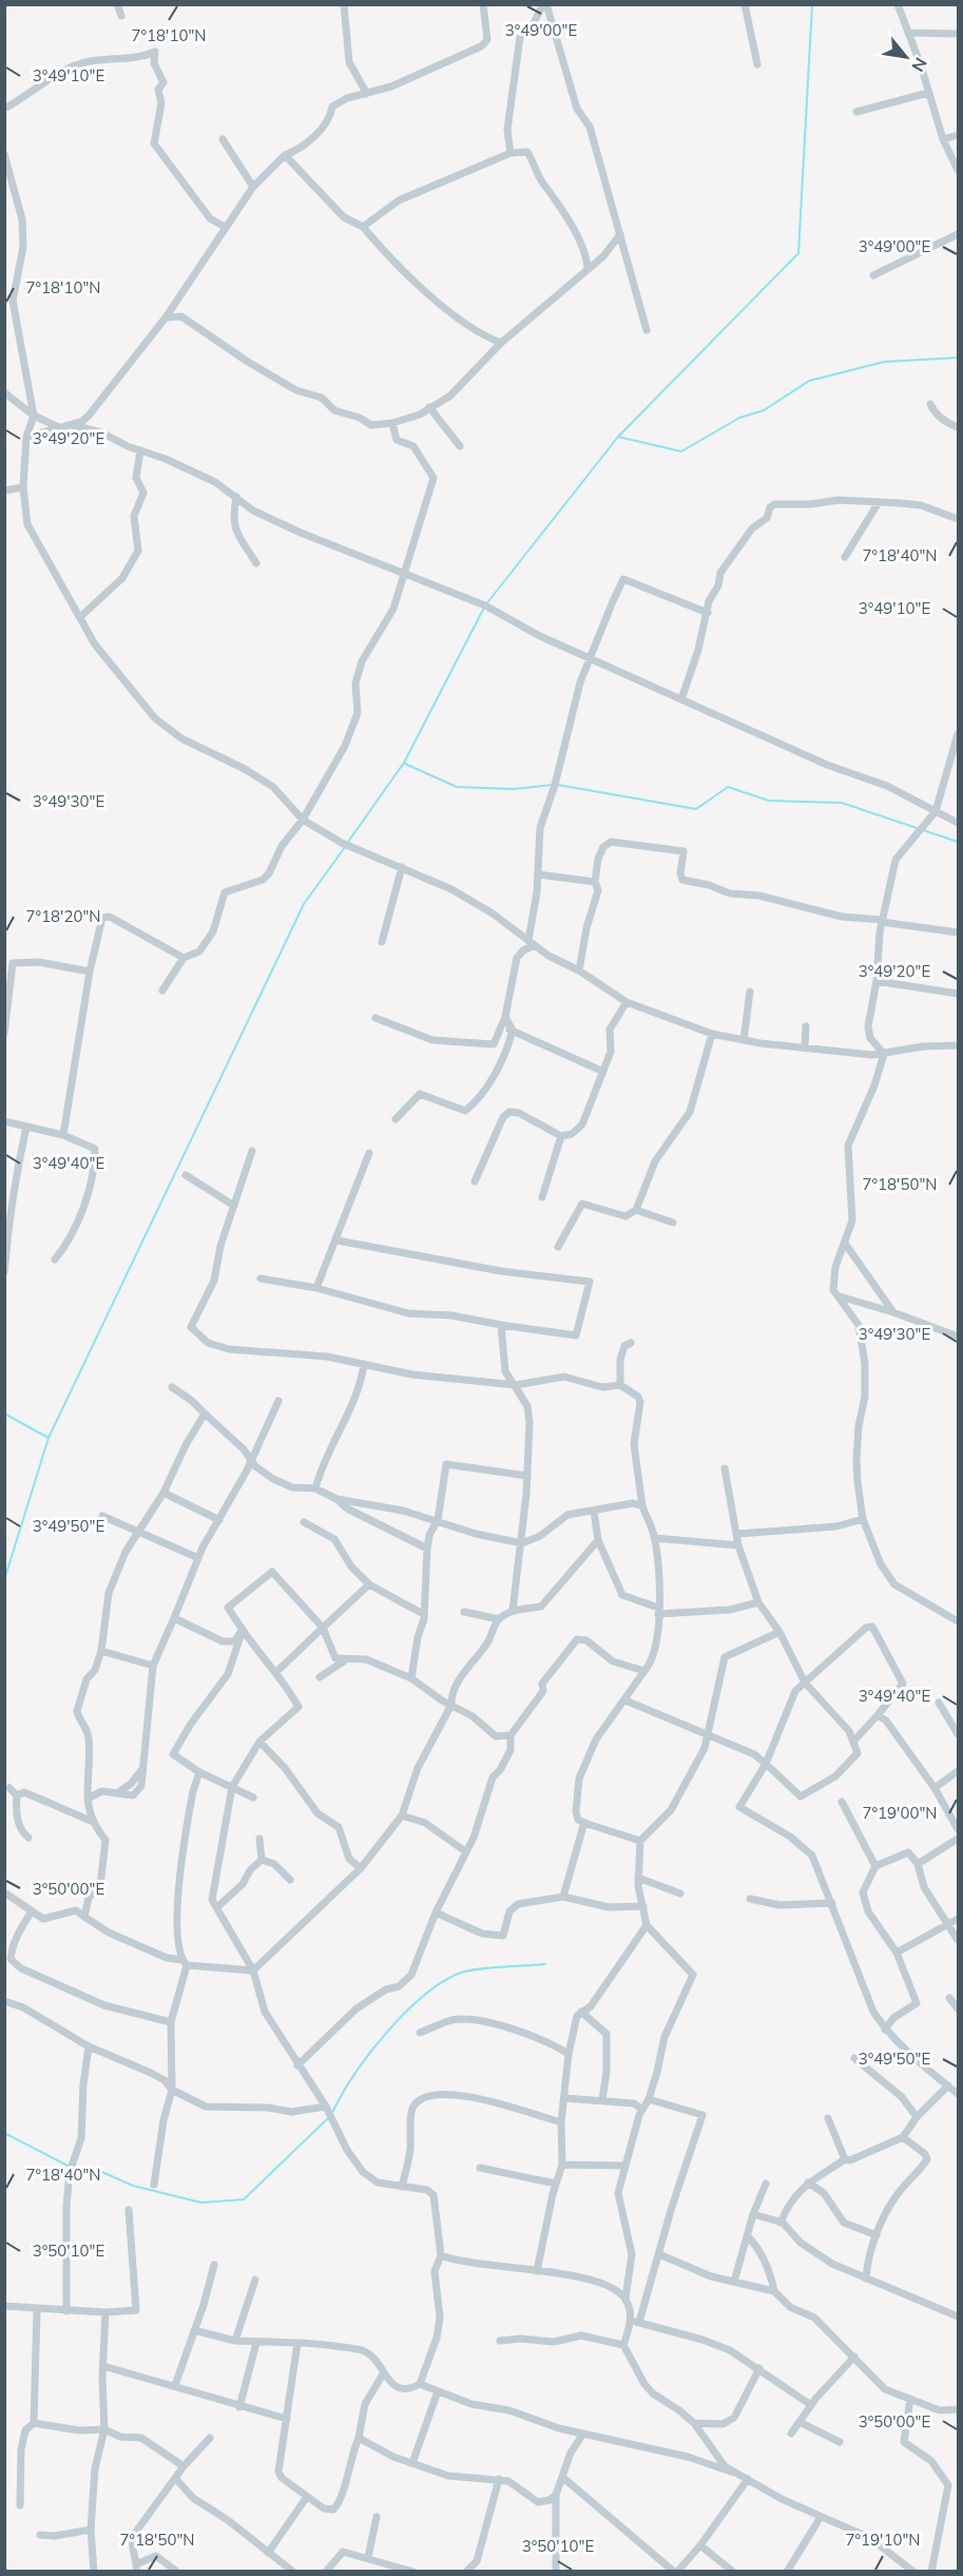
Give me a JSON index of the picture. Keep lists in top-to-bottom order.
{
  "north": "bottom right",
  "coordinates": [
    "3°49'00\"E",
    "7°18'10\"N",
    "3°49'10\"E",
    "3°49'20\"E",
    "7°18'40\"N",
    "3°49'30\"E",
    "7°18'20\"N",
    "3°49'40\"E",
    "7°18'50\"N",
    "3°49'50\"E",
    "7°19'00\"N",
    "3°50'00\"E",
    "3°50'10\"E",
    "7°19'10\"N"
  ]
}
